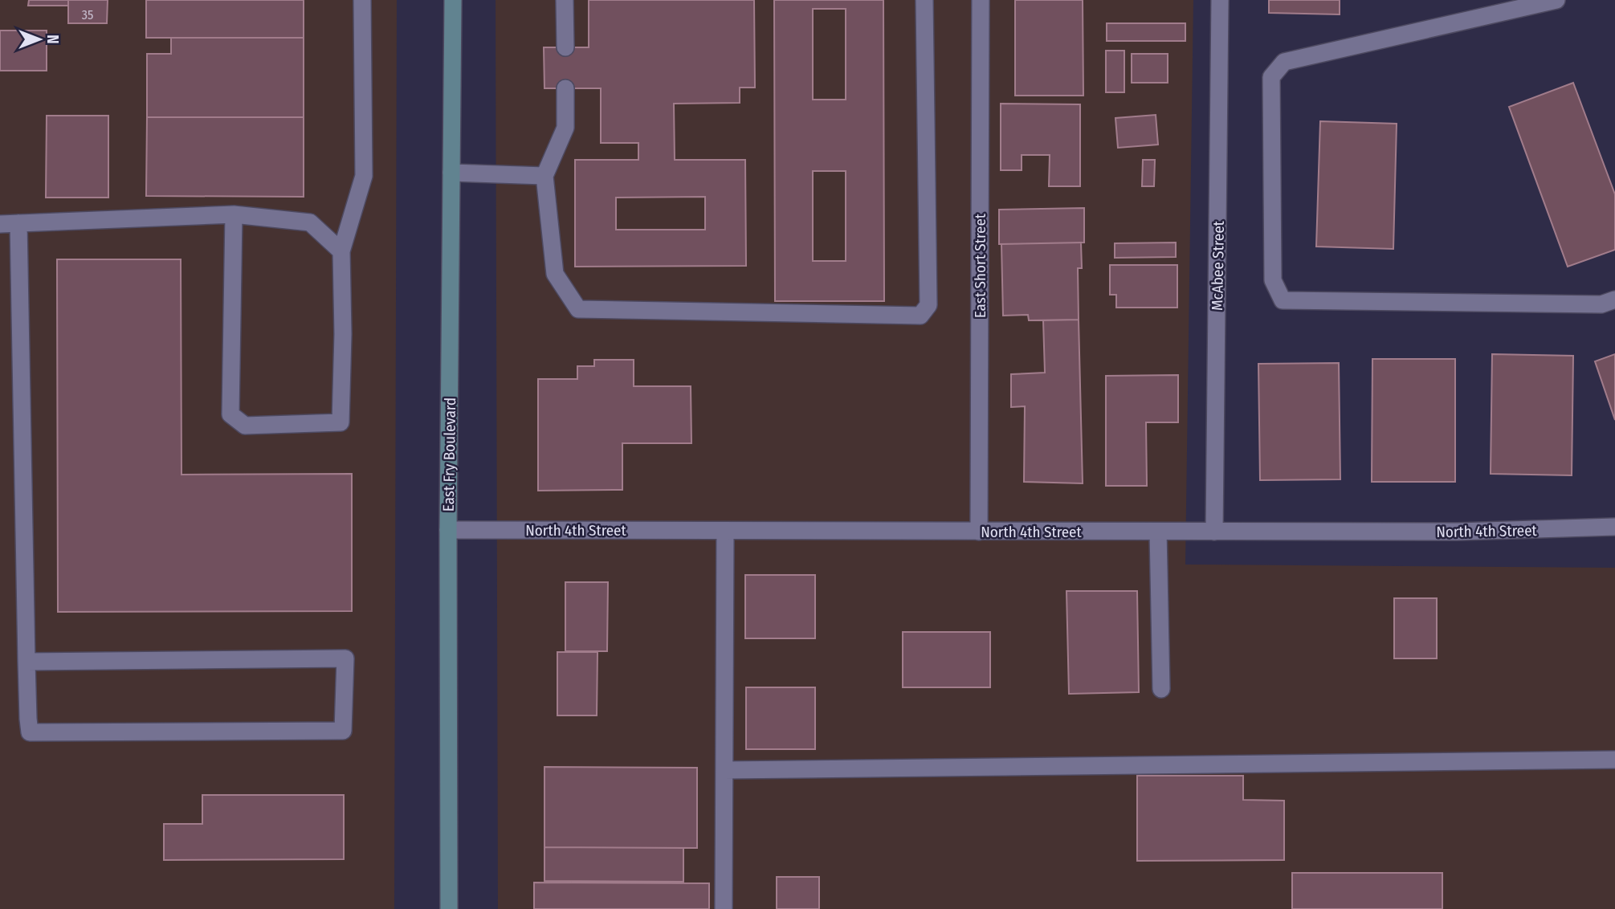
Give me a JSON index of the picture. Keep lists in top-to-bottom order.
{
  "streets": {
    "main road": ["East Fry Boulevard"],
    "street": ["East Short Street", "McAbee Street", "North 4th Street"]
  },
  "crossings": [
    ["East Short Street", "North 4th Street"],
    ["McAbee Street", "North 4th Street"],
    ["East Fry Boulevard", "North 4th Street"]
  ],
  "house_numbers": ["35"],
  "north": "right"
}
